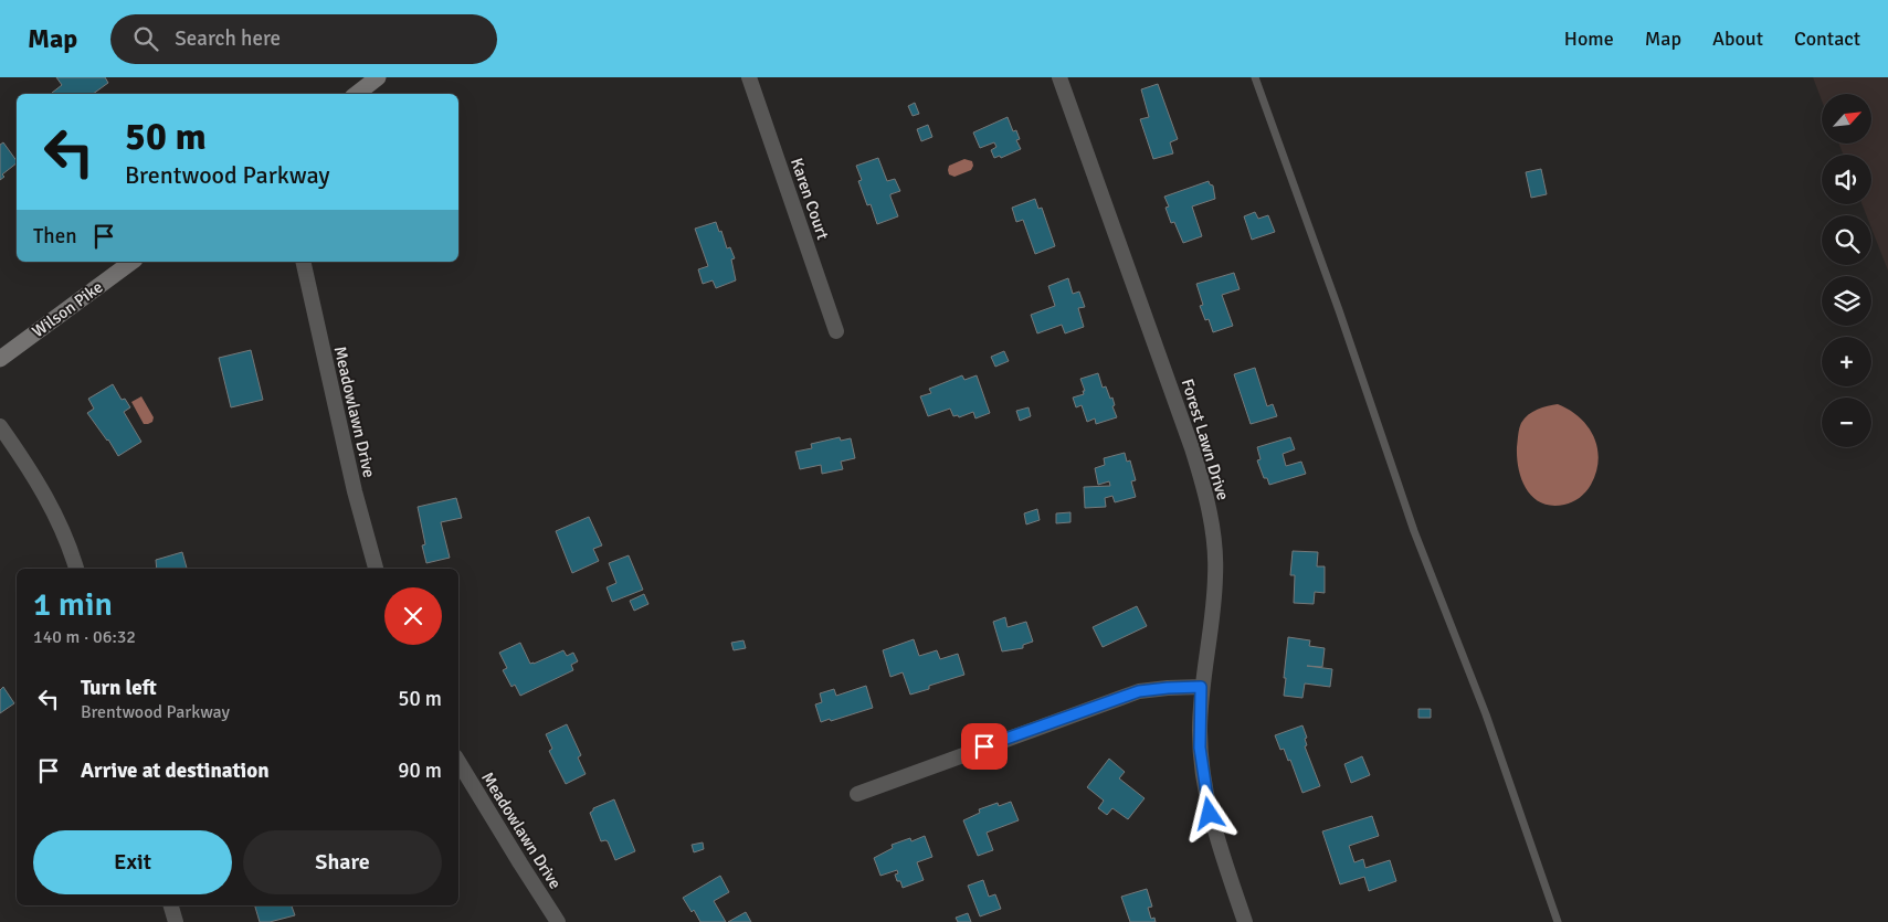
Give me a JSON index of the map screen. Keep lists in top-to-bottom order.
{
  "streets": {
    "main road": ["Wilson Pike"],
    "street": ["Karen Court", "Meadowlawn Drive", "Forest Lawn Drive"]
  },
  "north": "top right",
  "page": {
    "header": "Map",
    "search": "Search here",
    "nav": [
      "Home",
      "Map",
      "About",
      "Contact"
    ],
    "map_buttons": ["+", "−"],
    "turn": ["50 m", "Brentwood Parkway"],
    "then": "Then",
    "heading": ["1 min", "140 m · 06:32"],
    "list": [
      {
        "name": "Turn left",
        "note": "Brentwood Parkway",
        "value": "50 m"
      },
      {
        "name": "Arrive at destination",
        "value": "90 m"
      }
    ],
    "buttons": ["Exit", "Share"]
  }
}
